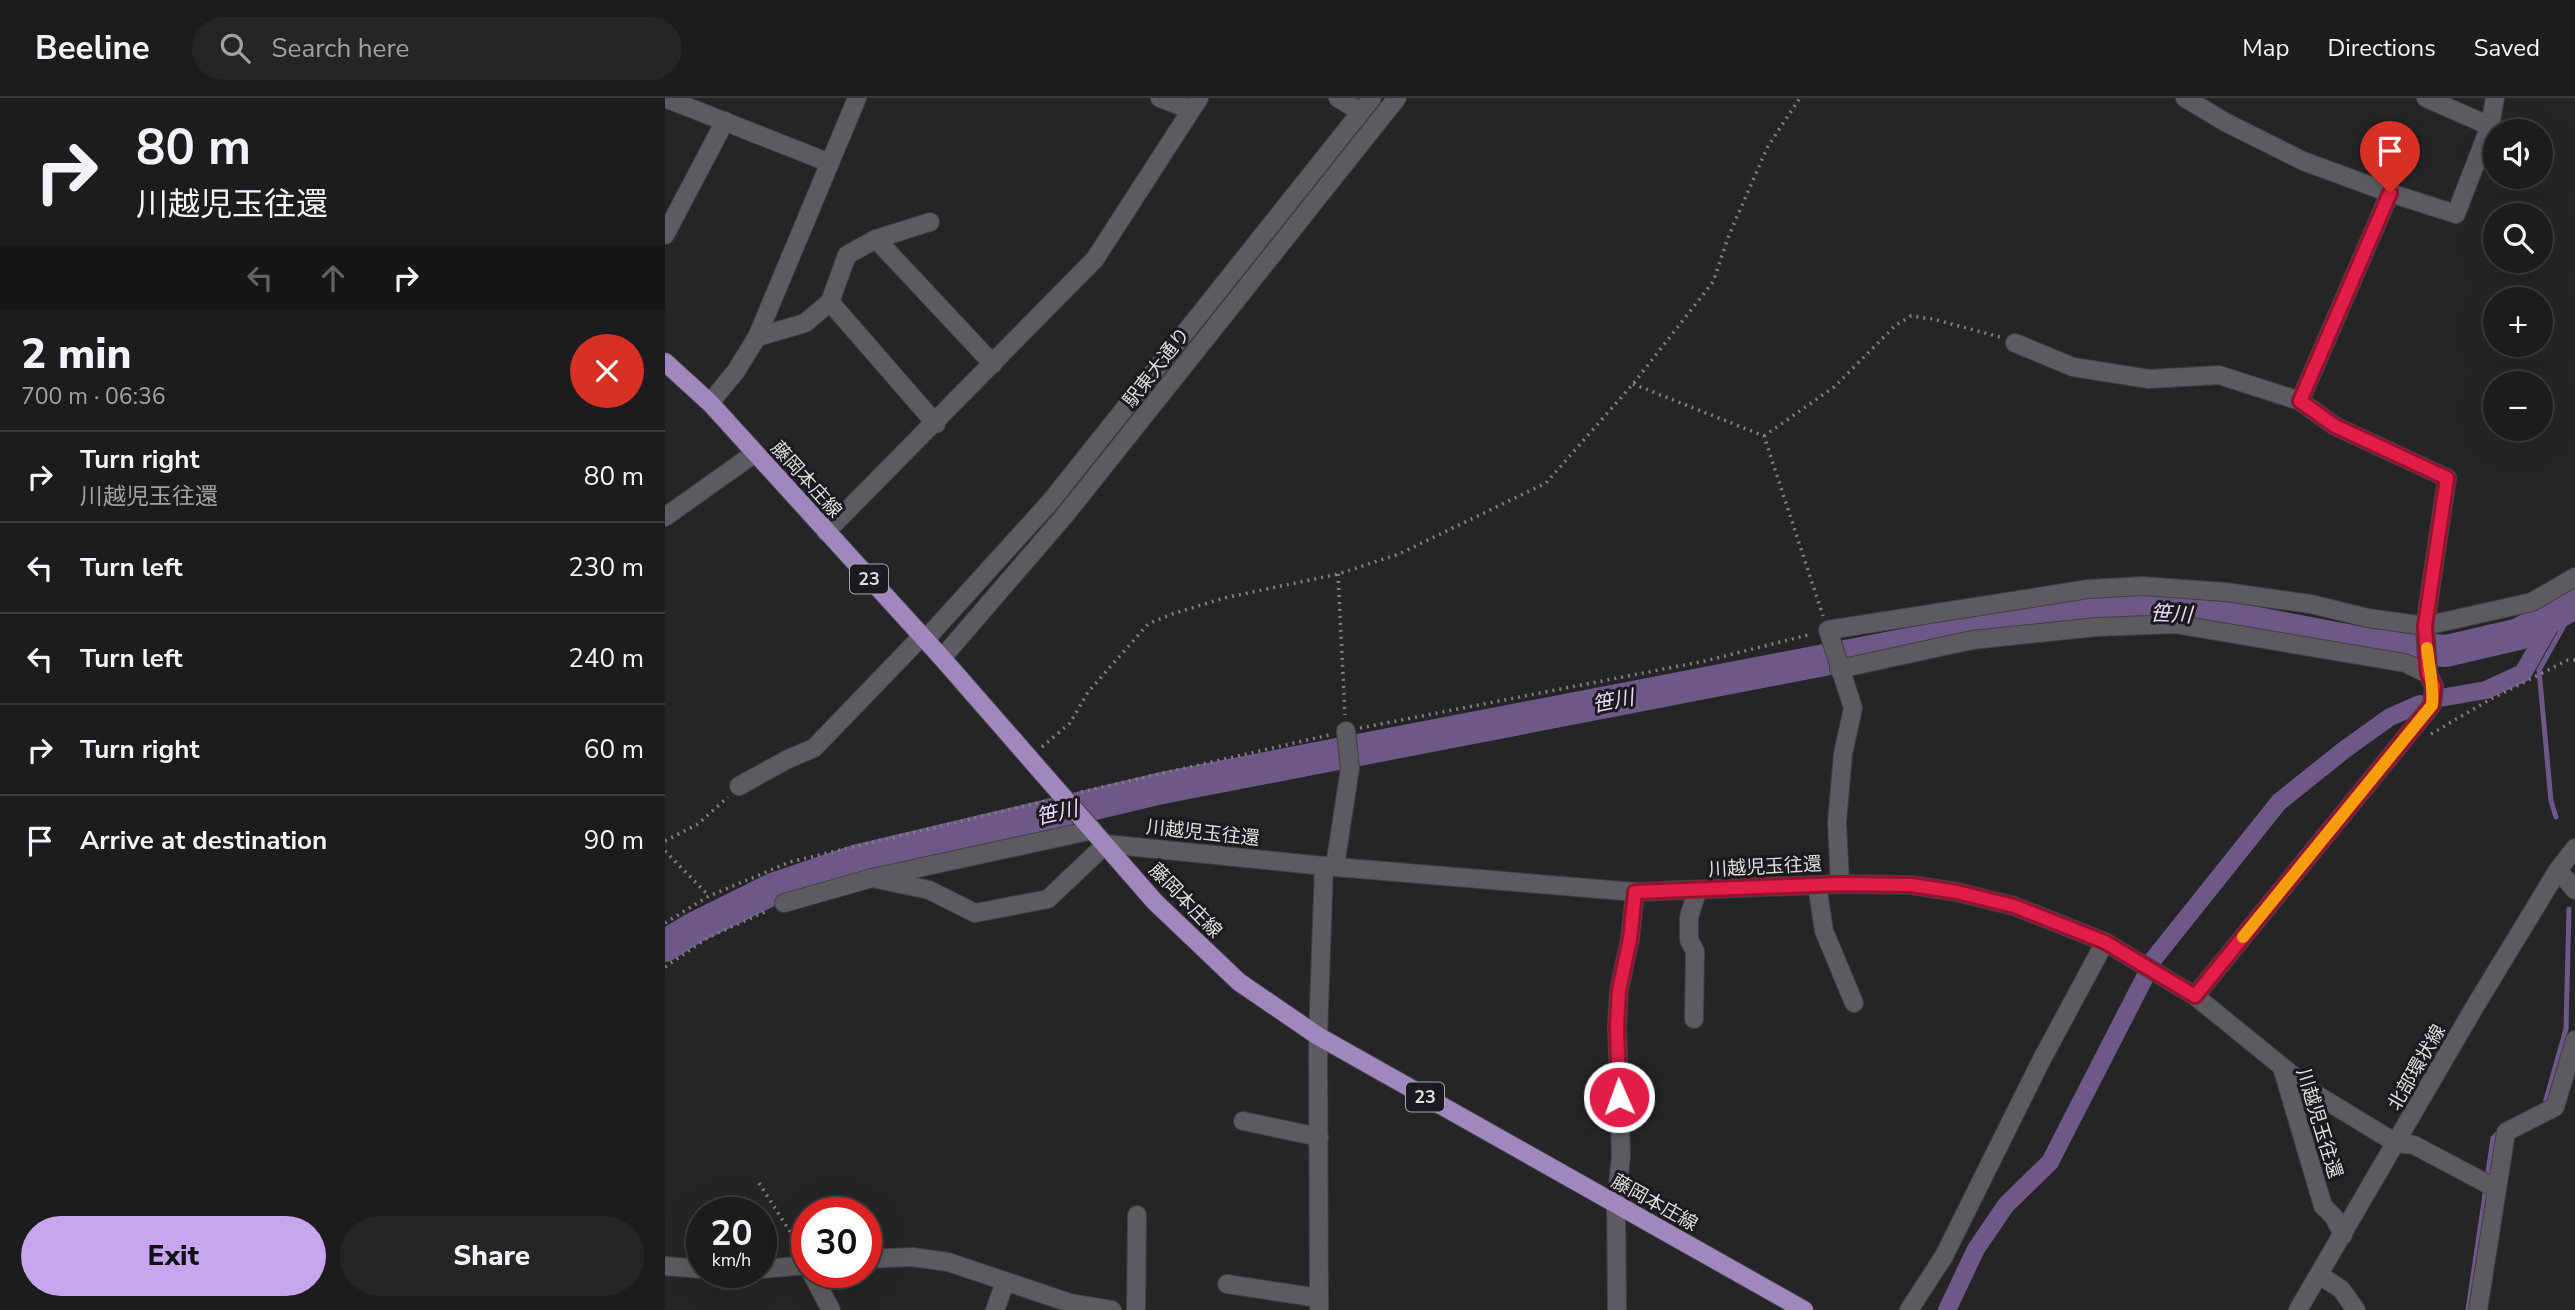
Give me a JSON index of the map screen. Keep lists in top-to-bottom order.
{
  "streets": {
    "main road": ["藤岡本庄線", "23"],
    "street": ["駅東大通り", "川越児玉往還", "北部環状線"]
  },
  "crossings": [
    ["駅東大通り", "藤岡本庄線"],
    ["藤岡本庄線", "川越児玉往還"],
    ["川越児玉往還", "北部環状線"]
  ],
  "water": ["笹川"],
  "page": {
    "header": "Beeline",
    "search": "Search here",
    "nav": ["Map", "Directions", "Saved"],
    "turn": ["80 m", "川越児玉往還"],
    "map_buttons": ["+", "−"],
    "heading": ["2 min", "700 m · 06:36"],
    "list": [
      {
        "name": "Turn right",
        "note": "川越児玉往還",
        "value": "80 m"
      },
      {
        "name": "Turn left",
        "value": "230 m"
      },
      {
        "name": "Turn left",
        "value": "240 m"
      },
      {
        "name": "Turn right",
        "value": "60 m"
      },
      {
        "name": "Arrive at destination",
        "value": "90 m"
      }
    ],
    "speed": "20 km/h",
    "limit": "30",
    "buttons": ["Exit", "Share"]
  }
}
